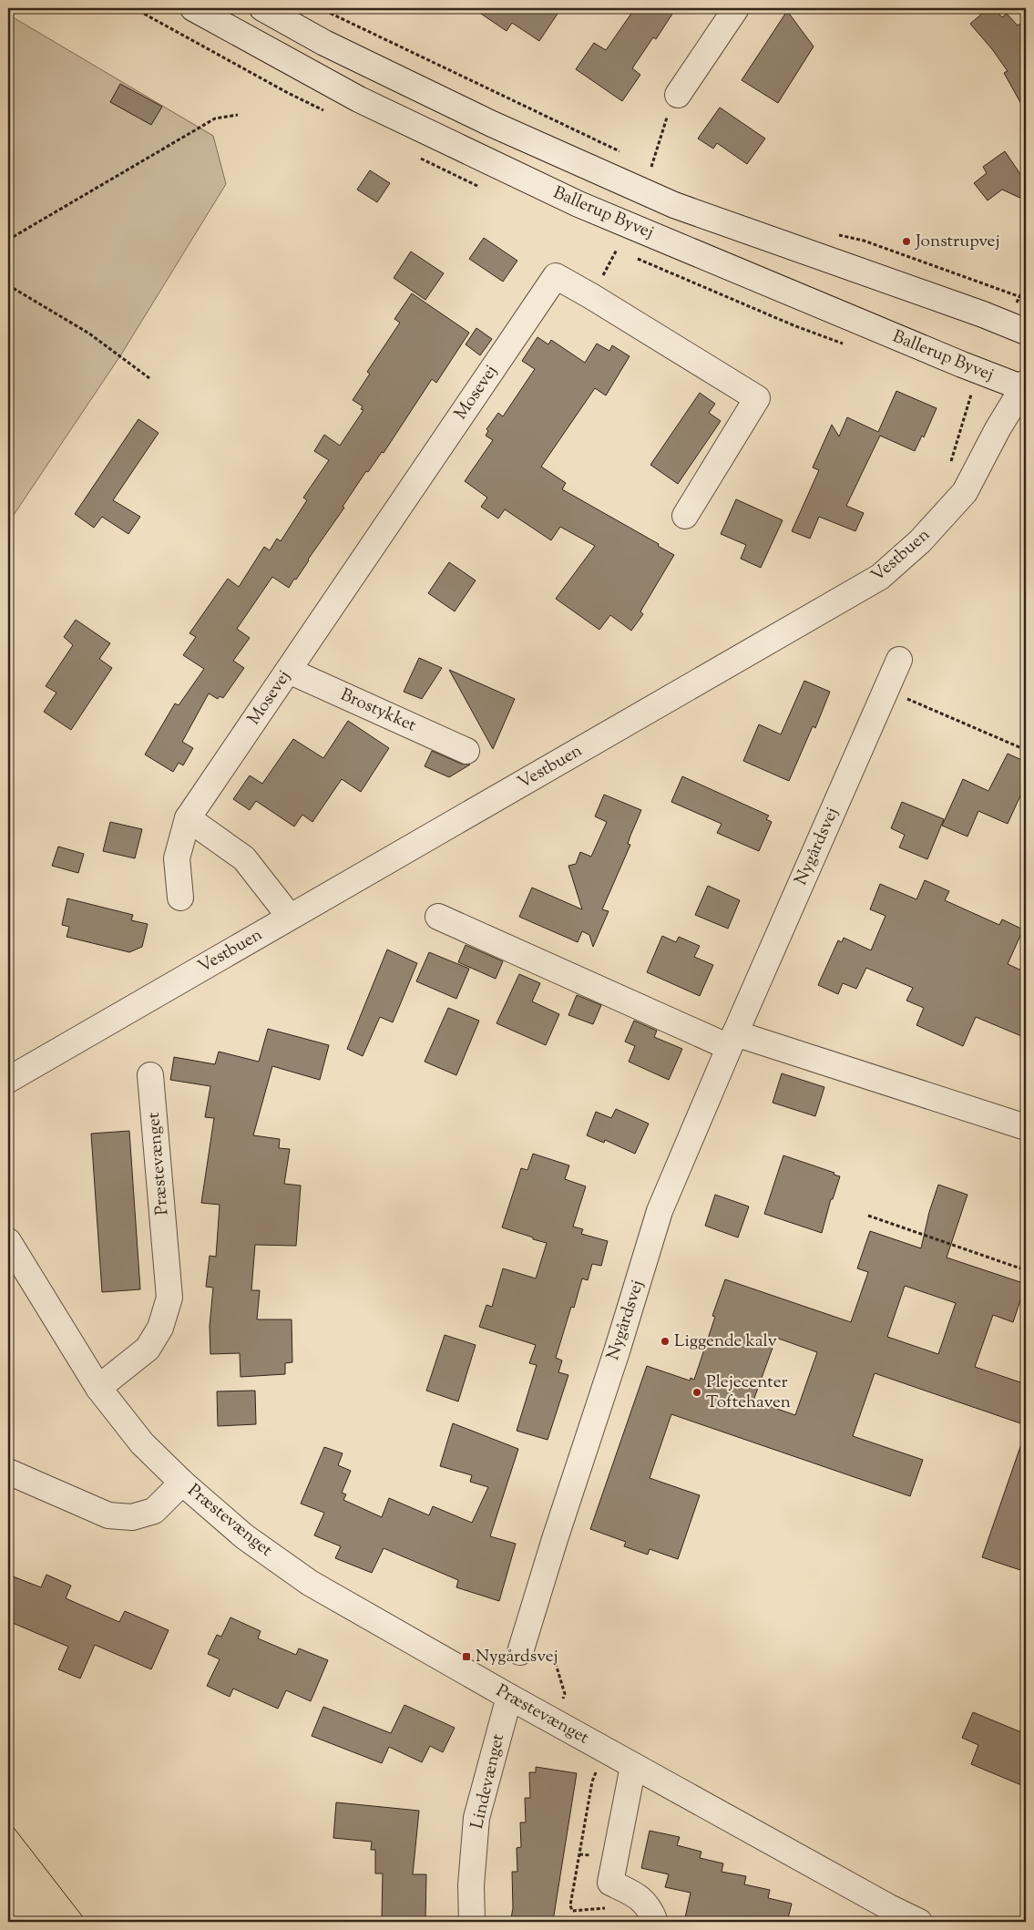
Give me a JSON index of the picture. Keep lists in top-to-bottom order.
{
  "streets": {
    "street": [
      "Ballerup Byvej",
      "Mosevej",
      "Vestbuen",
      "Brostykket",
      "Nygårdsvej",
      "Præstevænget",
      "Lindevænget"
    ]
  },
  "crossings": [
    ["Ballerup Byvej", "Vestbuen"],
    ["Mosevej", "Brostykket"],
    ["Præstevænget", "Lindevænget"]
  ],
  "places": {
    "other": ["Jonstrupvej", "Liggende kalv", "Plejecenter Toftehaven"],
    "transit": ["Nygårdsvej"]
  }
}
